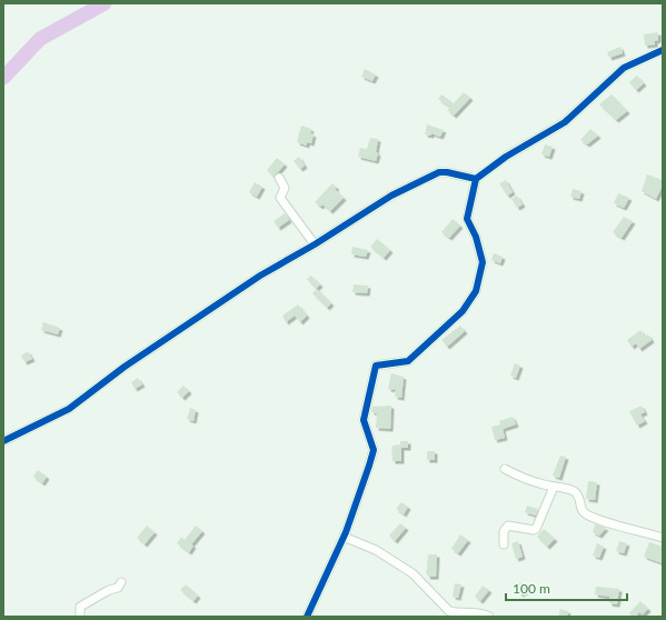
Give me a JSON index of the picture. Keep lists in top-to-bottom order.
{
  "scale_bar": "100 m"
}
